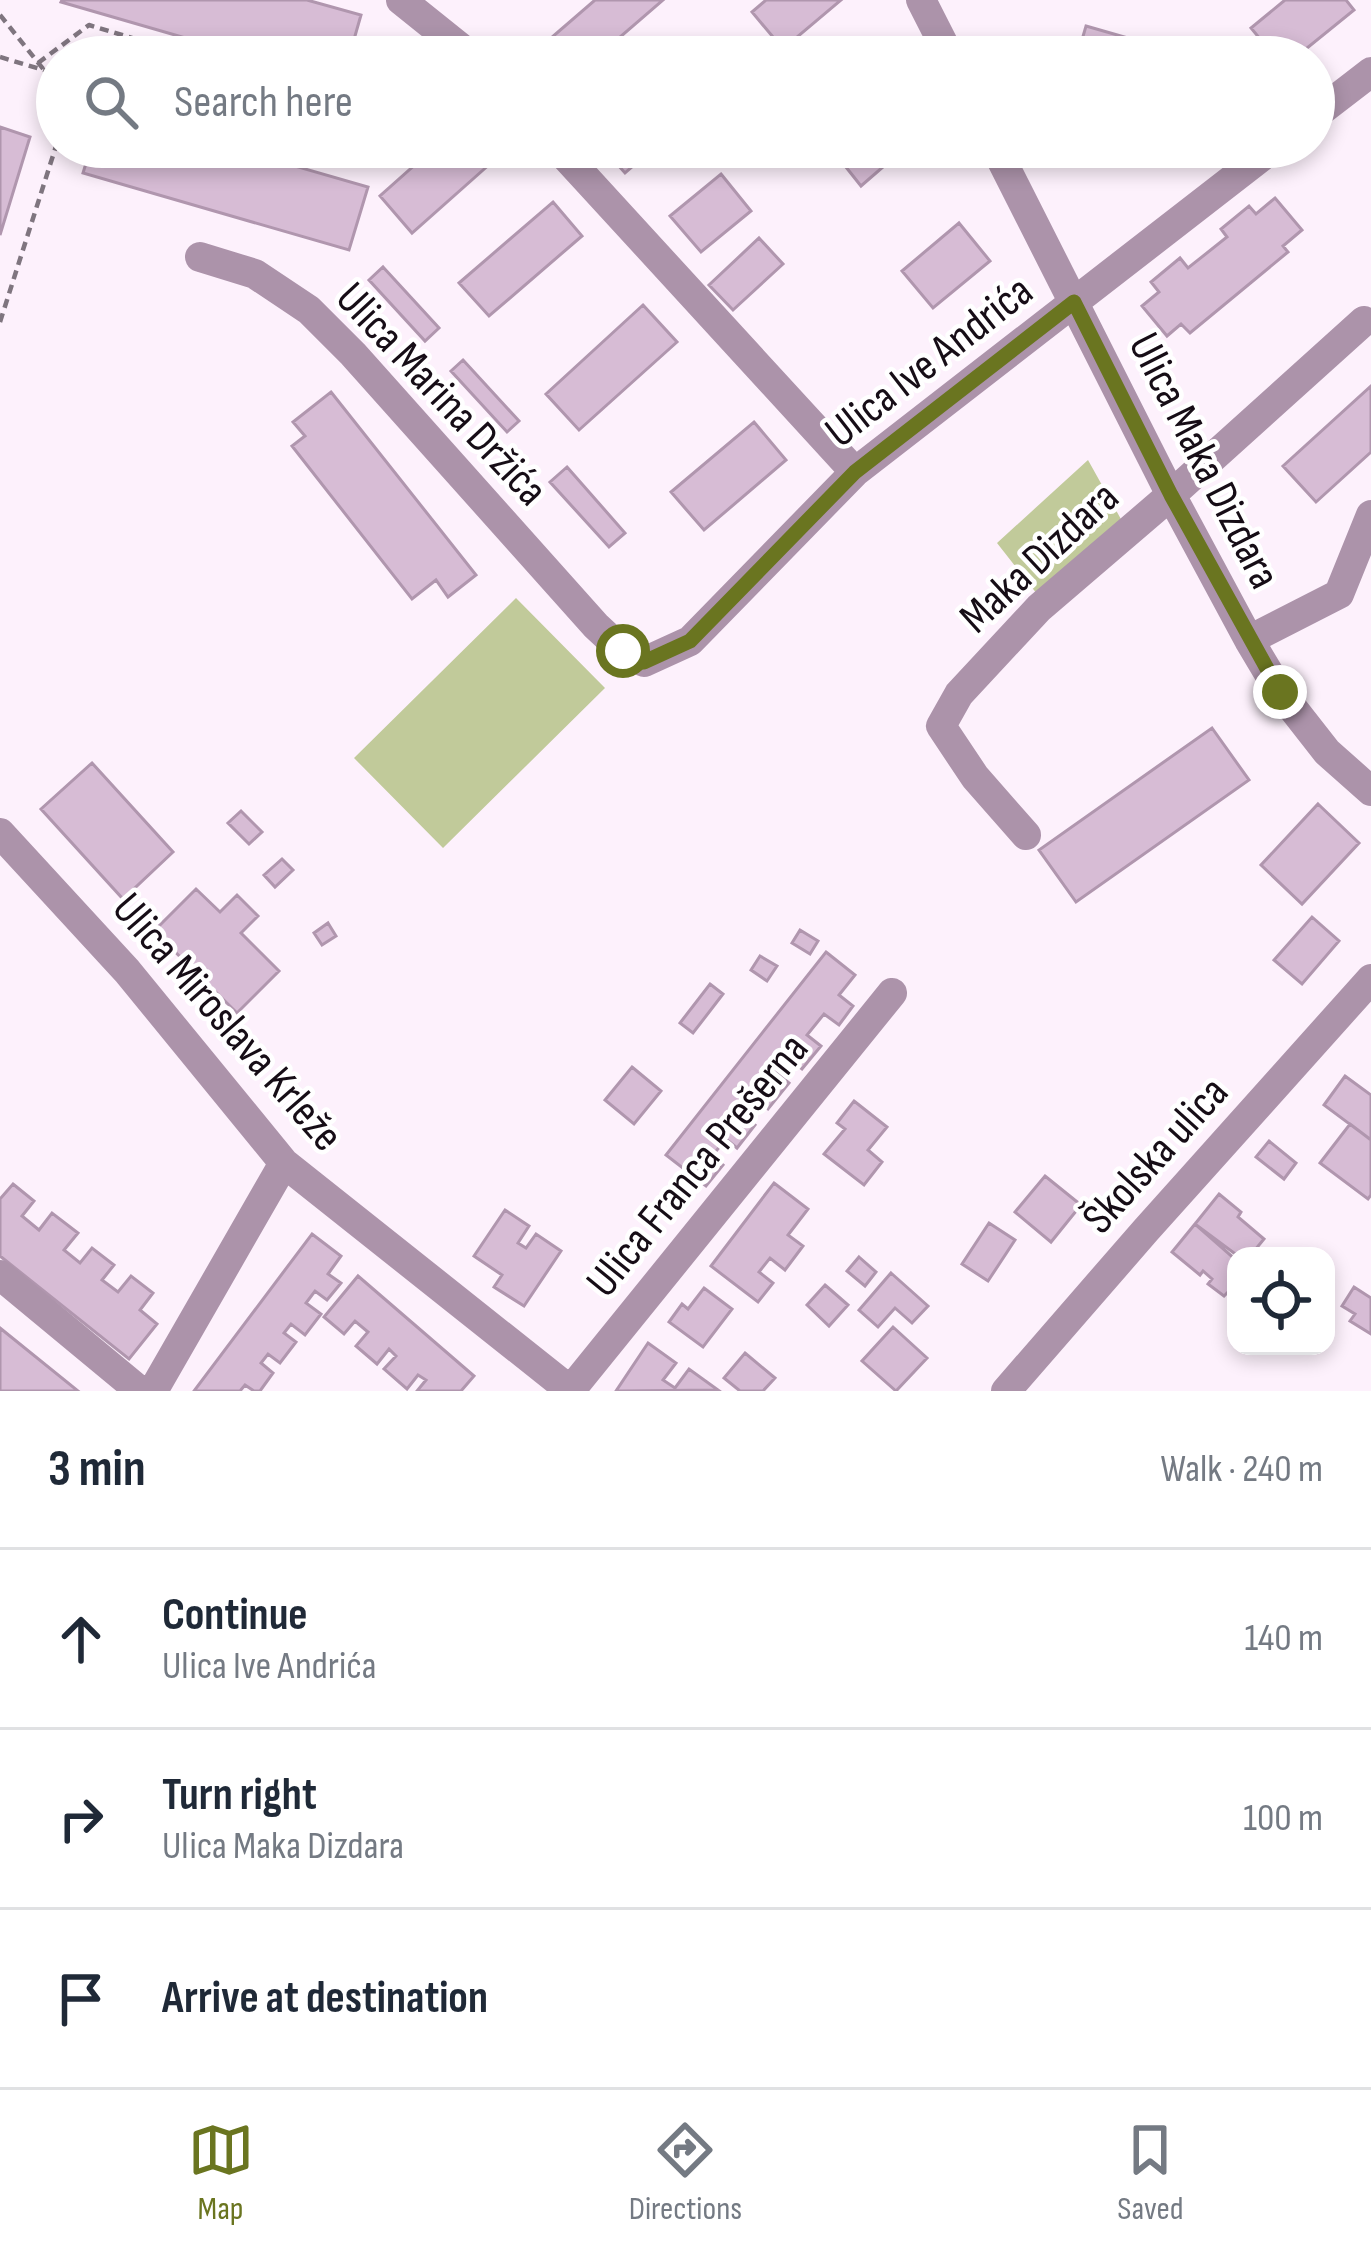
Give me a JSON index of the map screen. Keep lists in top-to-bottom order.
{
  "streets": {
    "street": [
      "Ulica Ive Andrića",
      "Ulica Marina Držića",
      "Ulica Maka Dizdara",
      "Maka Dizdara",
      "Ulica Miroslava Krleže",
      "Školska ulica",
      "Ulica Franca Prešerna"
    ]
  },
  "crossings": [
    ["Ulica Ive Andrića", "Ulica Marina Držića"],
    ["Ulica Ive Andrića", "Ulica Maka Dizdara"],
    ["Ulica Maka Dizdara", "Maka Dizdara"],
    ["Ulica Miroslava Krleže", "Ulica Franca Prešerna"]
  ],
  "page": {
    "search": "Search here",
    "heading": ["3 min", "Walk · 240 m"],
    "list": [
      ["Continue", "Ulica Ive Andrića", "140 m"],
      ["Turn right", "Ulica Maka Dizdara", "100 m"],
      "Arrive at destination"
    ],
    "nav": ["Map", "Directions", "Saved"]
  }
}
